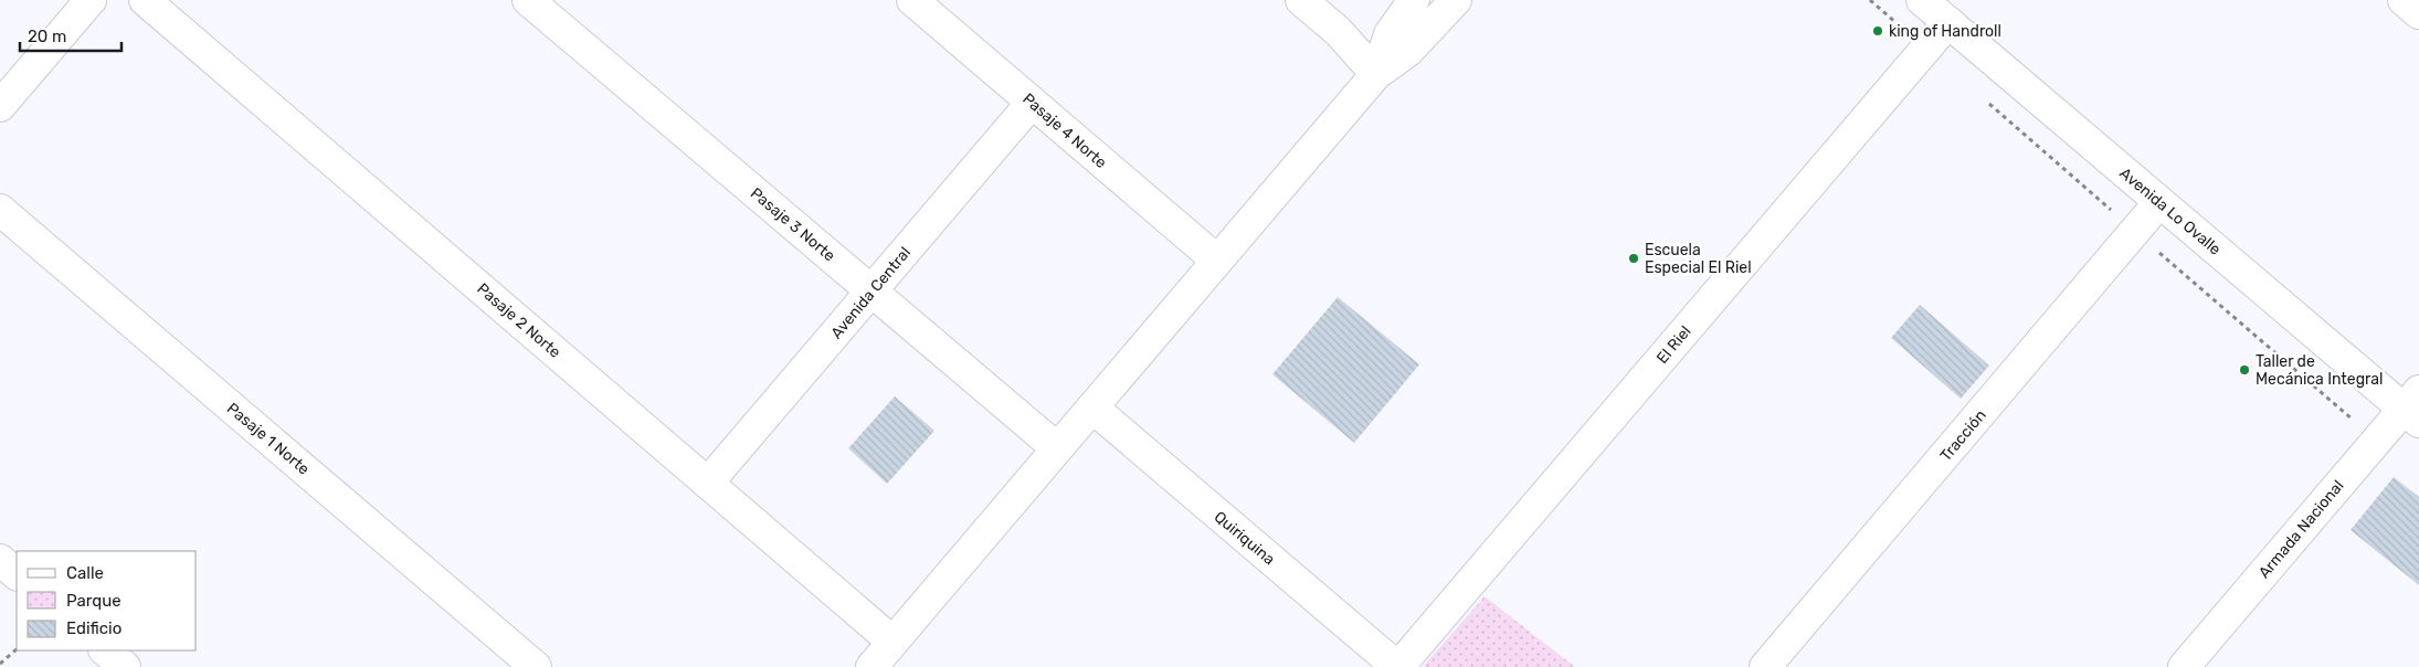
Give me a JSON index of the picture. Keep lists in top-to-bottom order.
{
  "streets": {
    "street": [
      "Pasaje 4 Norte",
      "Avenida Lo Ovalle",
      "Pasaje 3 Norte",
      "Avenida Central",
      "Pasaje 2 Norte",
      "El Riel",
      "Tracción",
      "Pasaje 1 Norte",
      "Armada Nacional",
      "Quiriquina"
    ]
  },
  "crossings": [
    ["Pasaje 4 Norte", "Avenida Central"],
    ["Avenida Lo Ovalle", "El Riel"],
    ["Avenida Lo Ovalle", "Tracción"],
    ["Avenida Lo Ovalle", "Armada Nacional"],
    ["Pasaje 3 Norte", "Avenida Central"],
    ["Avenida Central", "Pasaje 2 Norte"],
    ["El Riel", "Quiriquina"]
  ],
  "places": ["king of Handroll", "Escuela Especial El Riel", "Taller de Mecánica Integral"],
  "legend": ["Calle", "Parque", "Edificio"],
  "scale_bar": "20 m"
}
